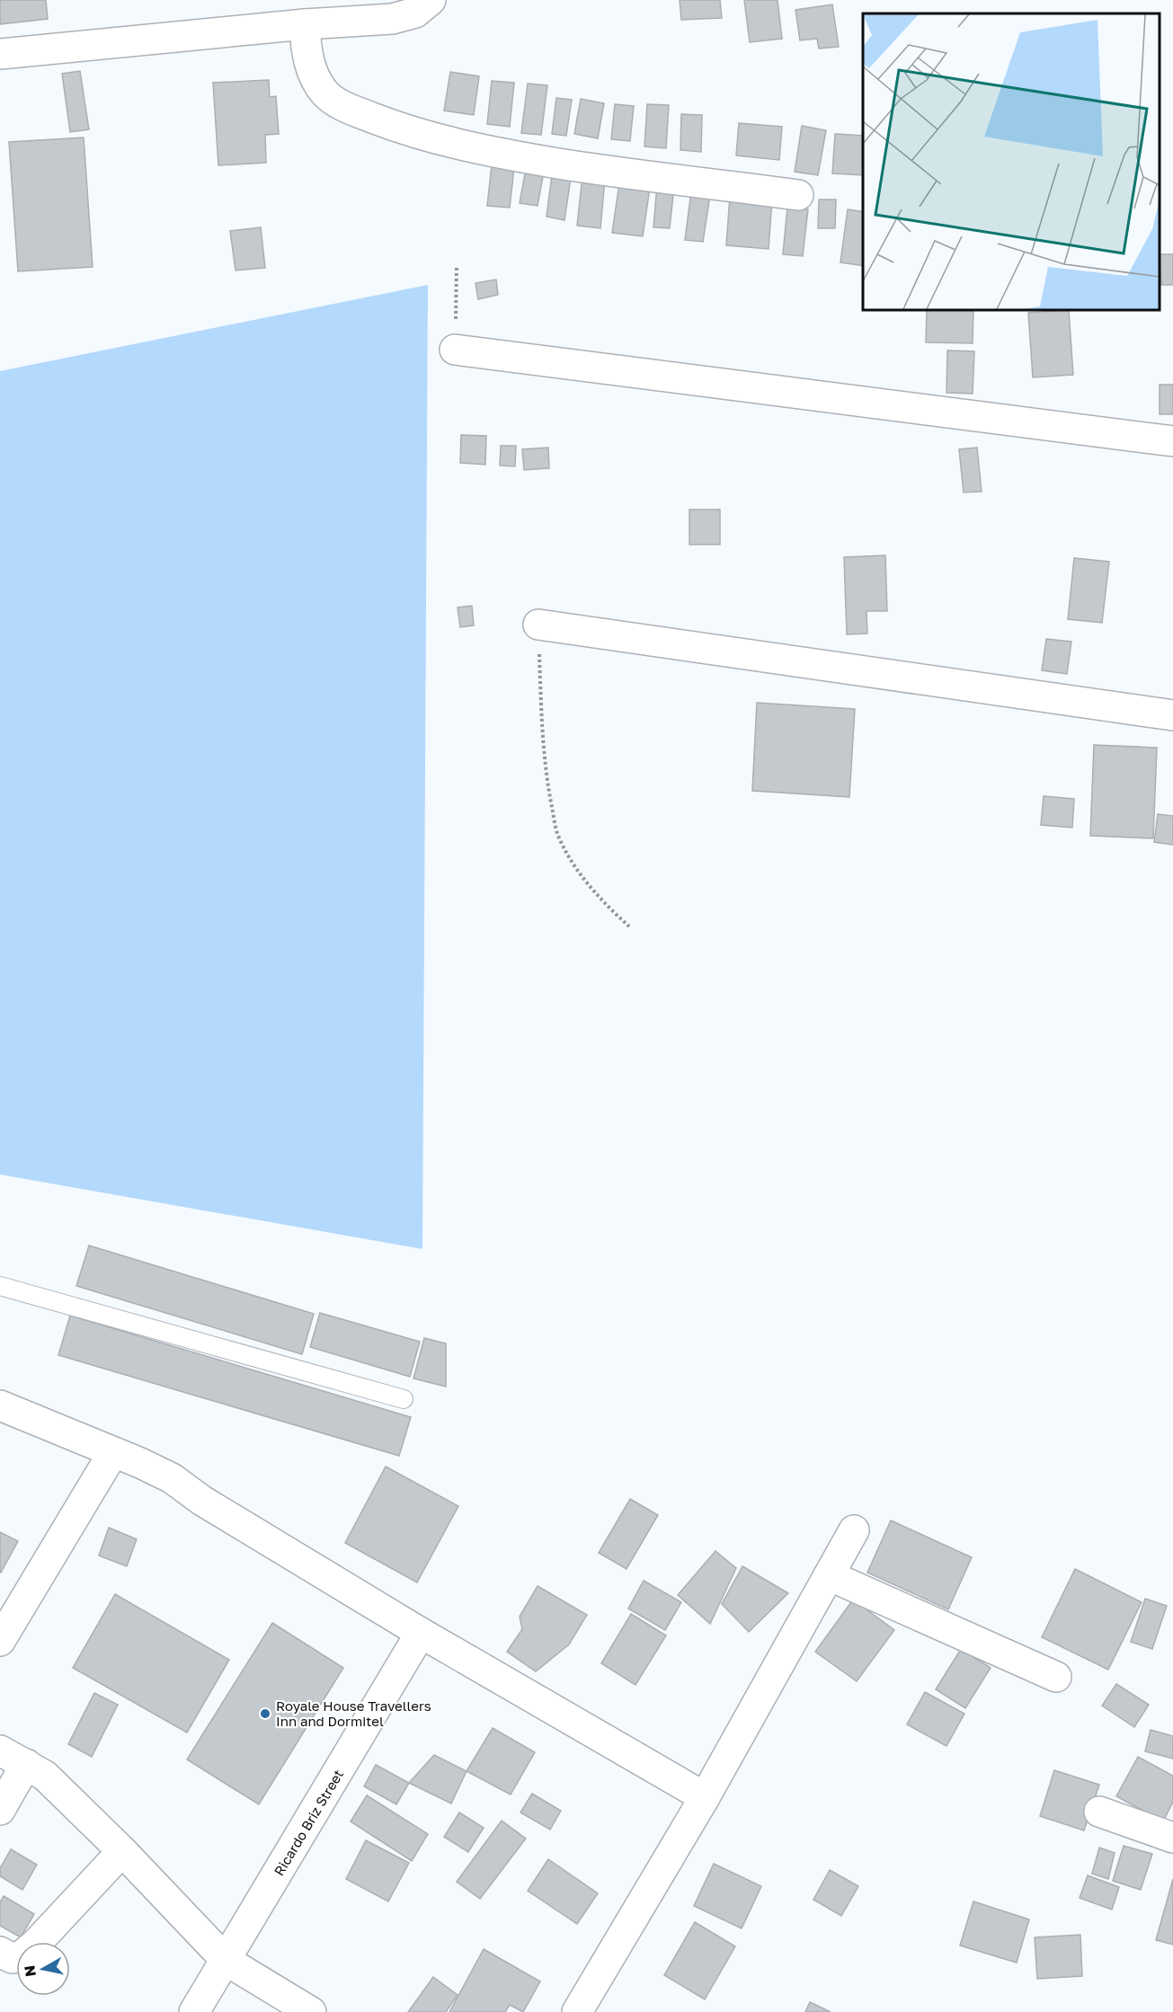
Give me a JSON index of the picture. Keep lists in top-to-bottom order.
{
  "streets": {
    "street": ["Ricardo Briz Street"]
  },
  "places": ["Royale House Travellers Inn and Dormitel"],
  "north": "left"
}
